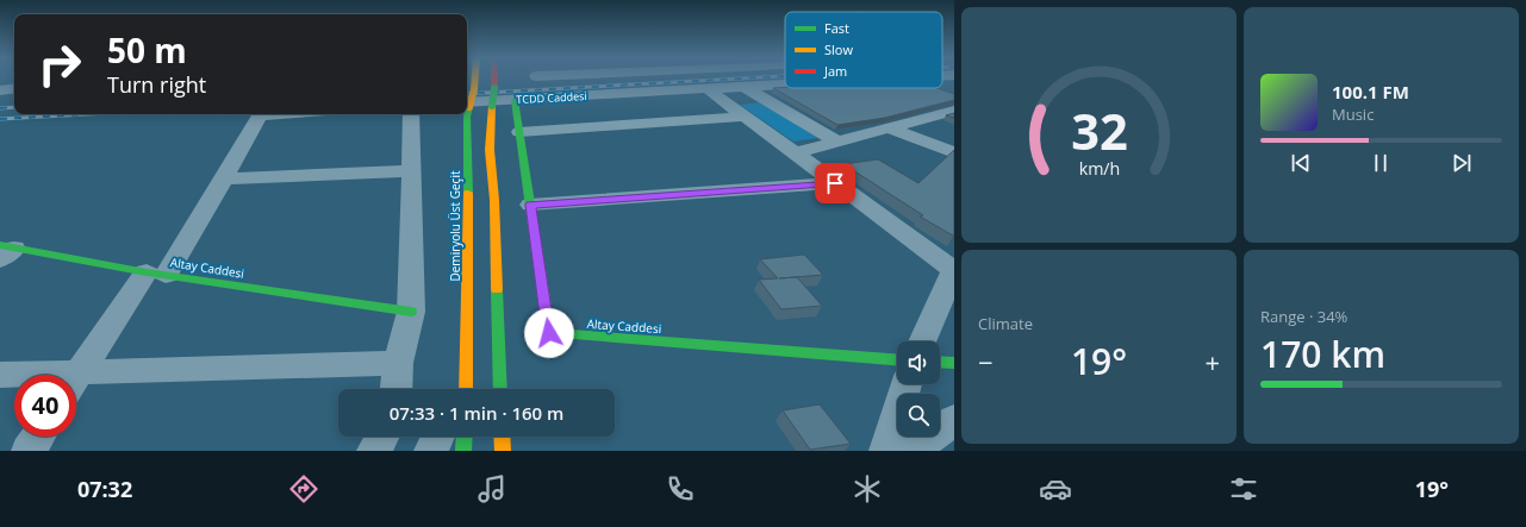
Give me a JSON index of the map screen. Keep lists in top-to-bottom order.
{
  "streets": {
    "main road": ["Demiryolu Üst Geçit", "Altay Caddesi"],
    "street": ["TCDD Caddesi"]
  },
  "crossings": [
    ["TCDD Caddesi", "Altay Caddesi"]
  ],
  "legend": ["Fast", "Slow", "Jam"],
  "page": {
    "turn": ["50 m", "Turn right"],
    "song": ["100.1 FM", "Music"],
    "tile": [
      "Climate",
      ["Range · 34%", "170 km"]
    ],
    "heat": ["−", "19°", "+"],
    "limit": "40",
    "trip": "07:33 · 1 min · 160 m",
    "tabs": ["07:32", "19°"],
    "gauge": ["32", "km/h"]
  }
}
